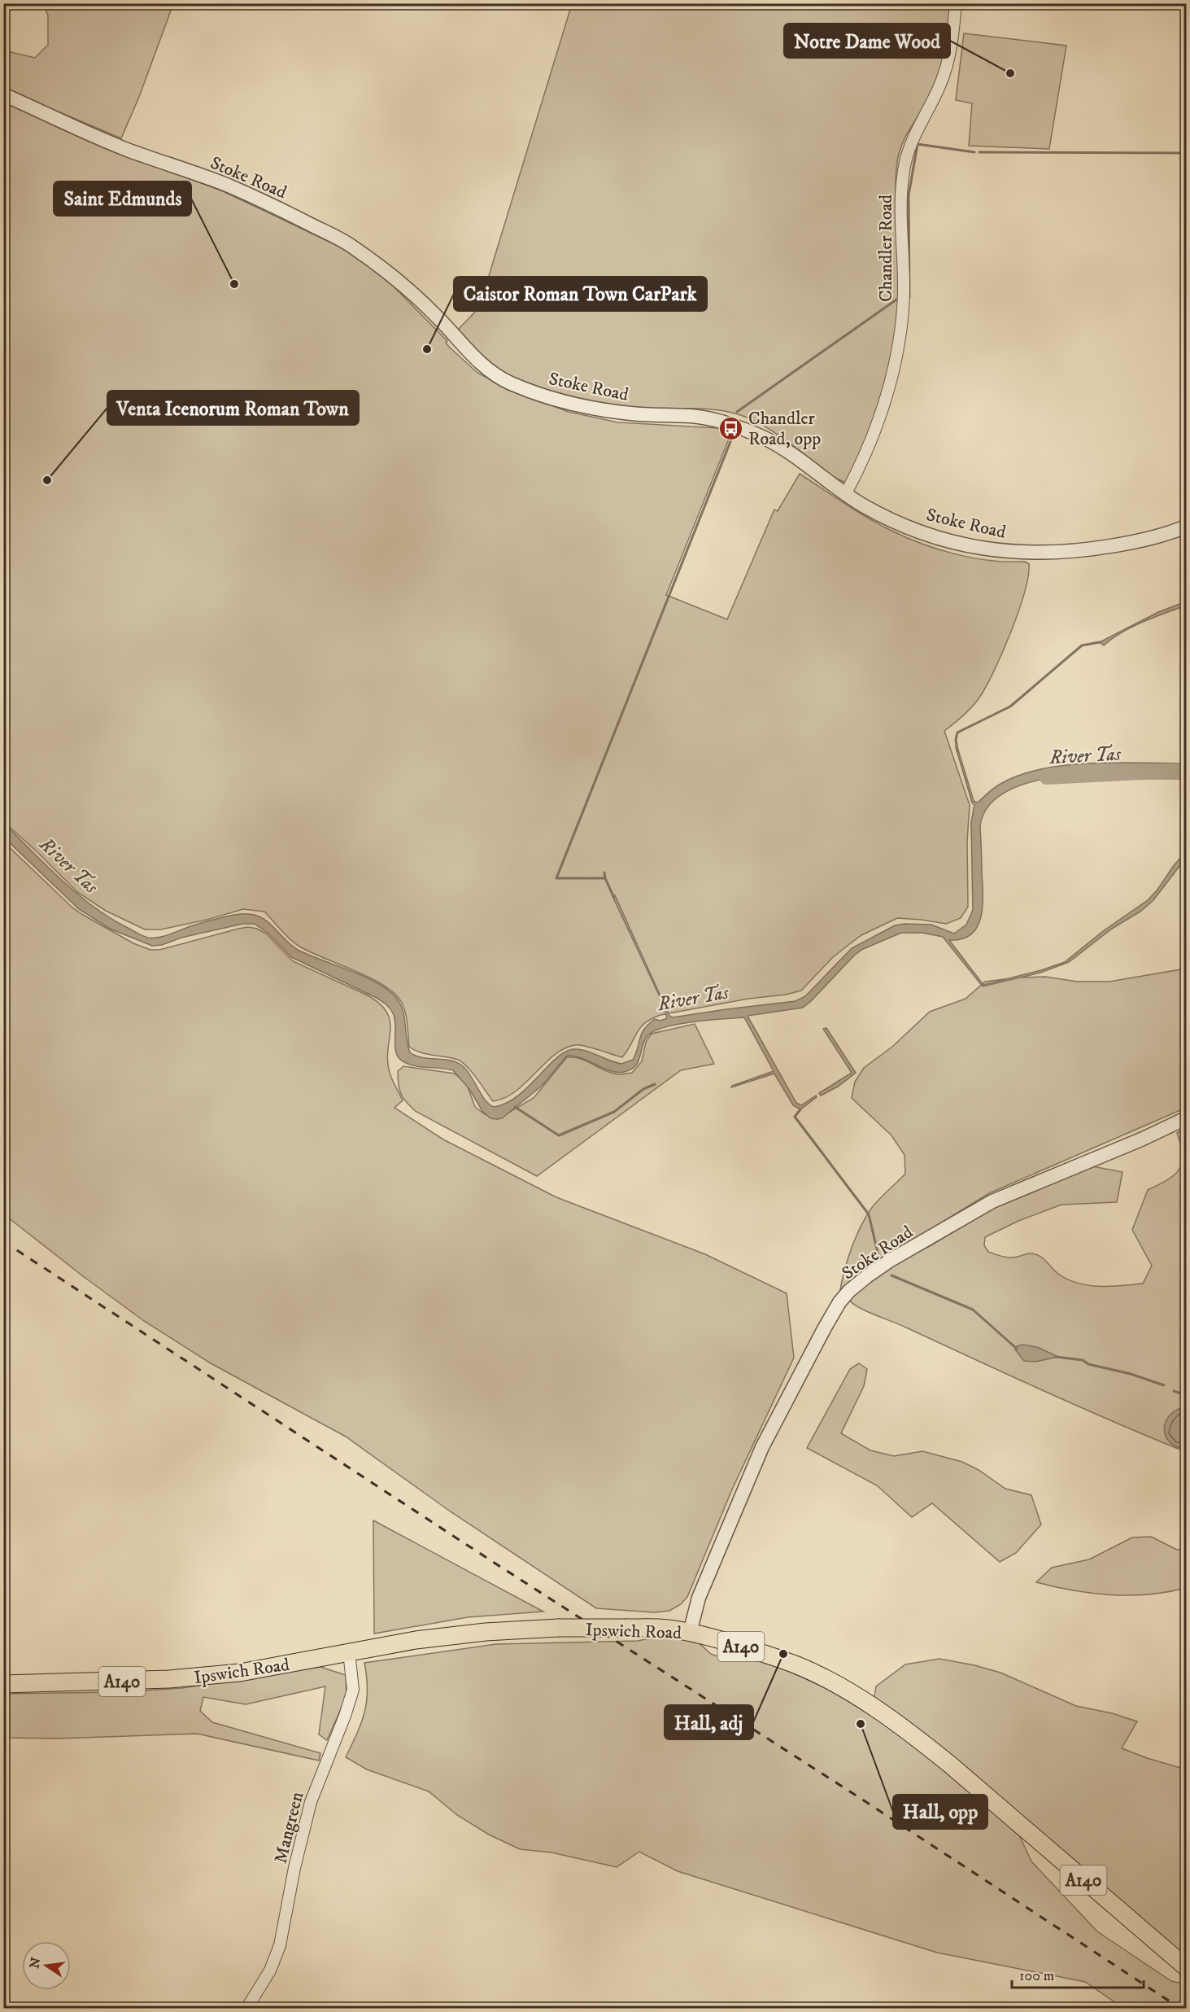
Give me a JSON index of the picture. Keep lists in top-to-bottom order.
{
  "streets": {
    "highway": ["Ipswich Road", "A140"],
    "street": ["Stoke Road", "Chandler Road", "Mangreen"]
  },
  "crossings": [
    ["Stoke Road", "Chandler Road"],
    ["Stoke Road", "Ipswich Road"],
    ["Ipswich Road", "Mangreen"]
  ],
  "water": ["River Tas"],
  "places": {
    "other": [
      "Notre Dame Wood",
      "Saint Edmunds",
      "Caistor Roman Town CarPark",
      "Venta Icenorum Roman Town",
      "Hall, adj",
      "Hall, opp"
    ],
    "bus stop": ["Chandler Road, opp"]
  },
  "scale_bar": "100 m",
  "north": "left"
}
